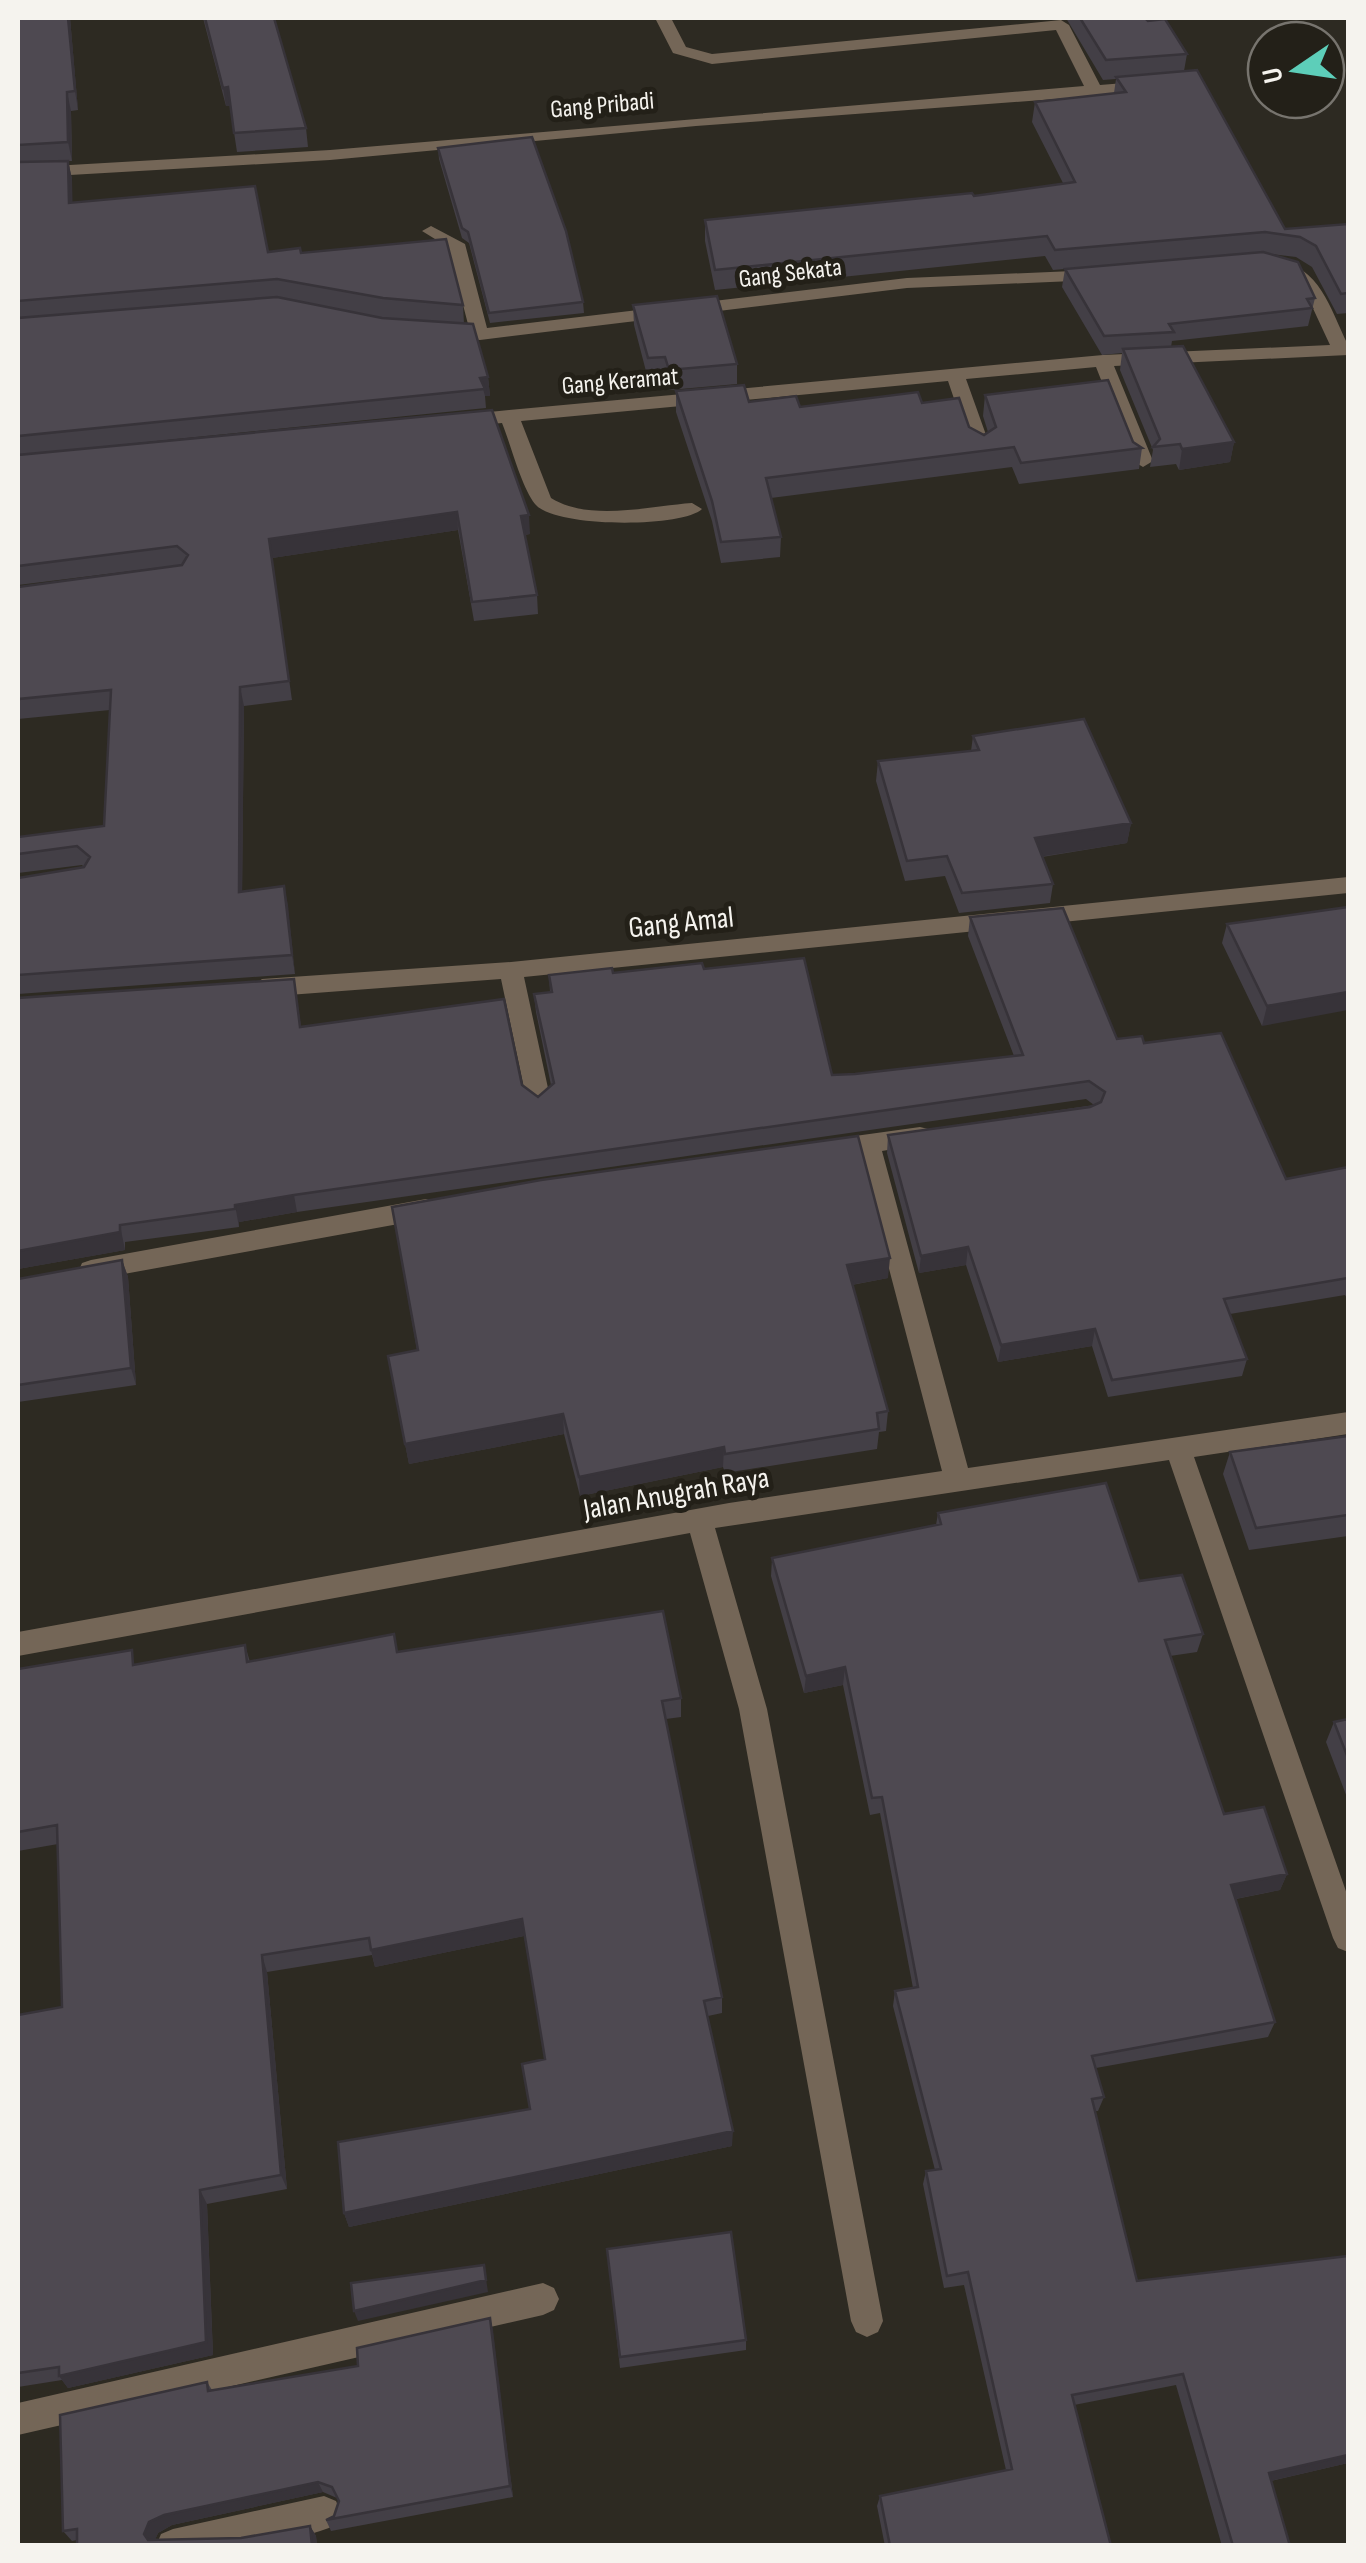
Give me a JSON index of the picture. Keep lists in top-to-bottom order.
{
  "streets": {
    "street": [
      "Gang Pribadi",
      "Gang Sekata",
      "Gang Keramat",
      "Gang Amal",
      "Jalan Anugrah Raya"
    ]
  },
  "north": "left"
}
